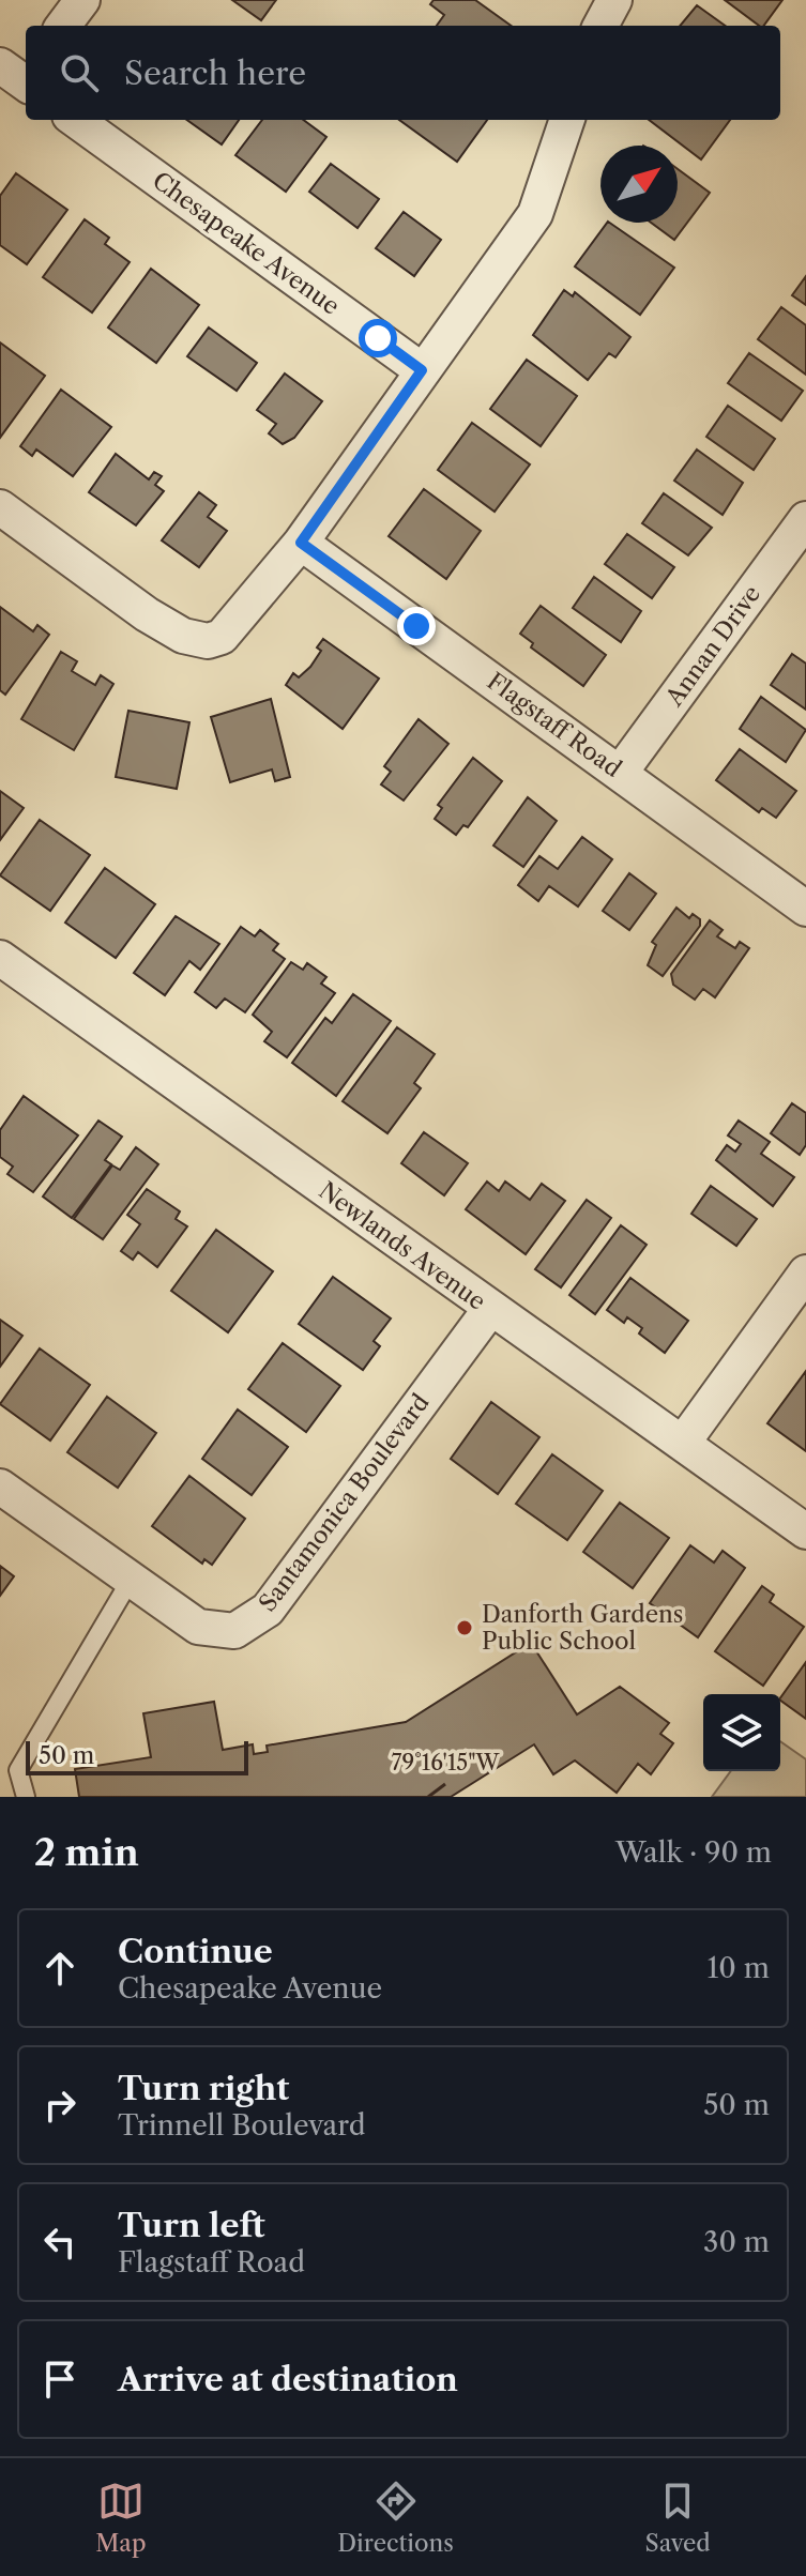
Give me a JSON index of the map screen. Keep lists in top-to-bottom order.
{
  "streets": {
    "street": [
      "Chesapeake Avenue",
      "Annan Drive",
      "Flagstaff Road",
      "Newlands Avenue",
      "Santamonica Boulevard"
    ]
  },
  "crossings": [
    ["Annan Drive", "Flagstaff Road"],
    ["Newlands Avenue", "Santamonica Boulevard"]
  ],
  "places": ["Danforth Gardens Public School"],
  "scale_bar": "50 m",
  "north": "top right",
  "page": {
    "search": "Search here",
    "scale": "50 m",
    "heading": ["2 min", "Walk · 90 m"],
    "list": [
      ["Continue", "Chesapeake Avenue", "10 m"],
      ["Turn right", "Trinnell Boulevard", "50 m"],
      ["Turn left", "Flagstaff Road", "30 m"],
      "Arrive at destination"
    ],
    "nav": ["Map", "Directions", "Saved"]
  },
  "coordinates": ["79°16'15\"W"]
}
